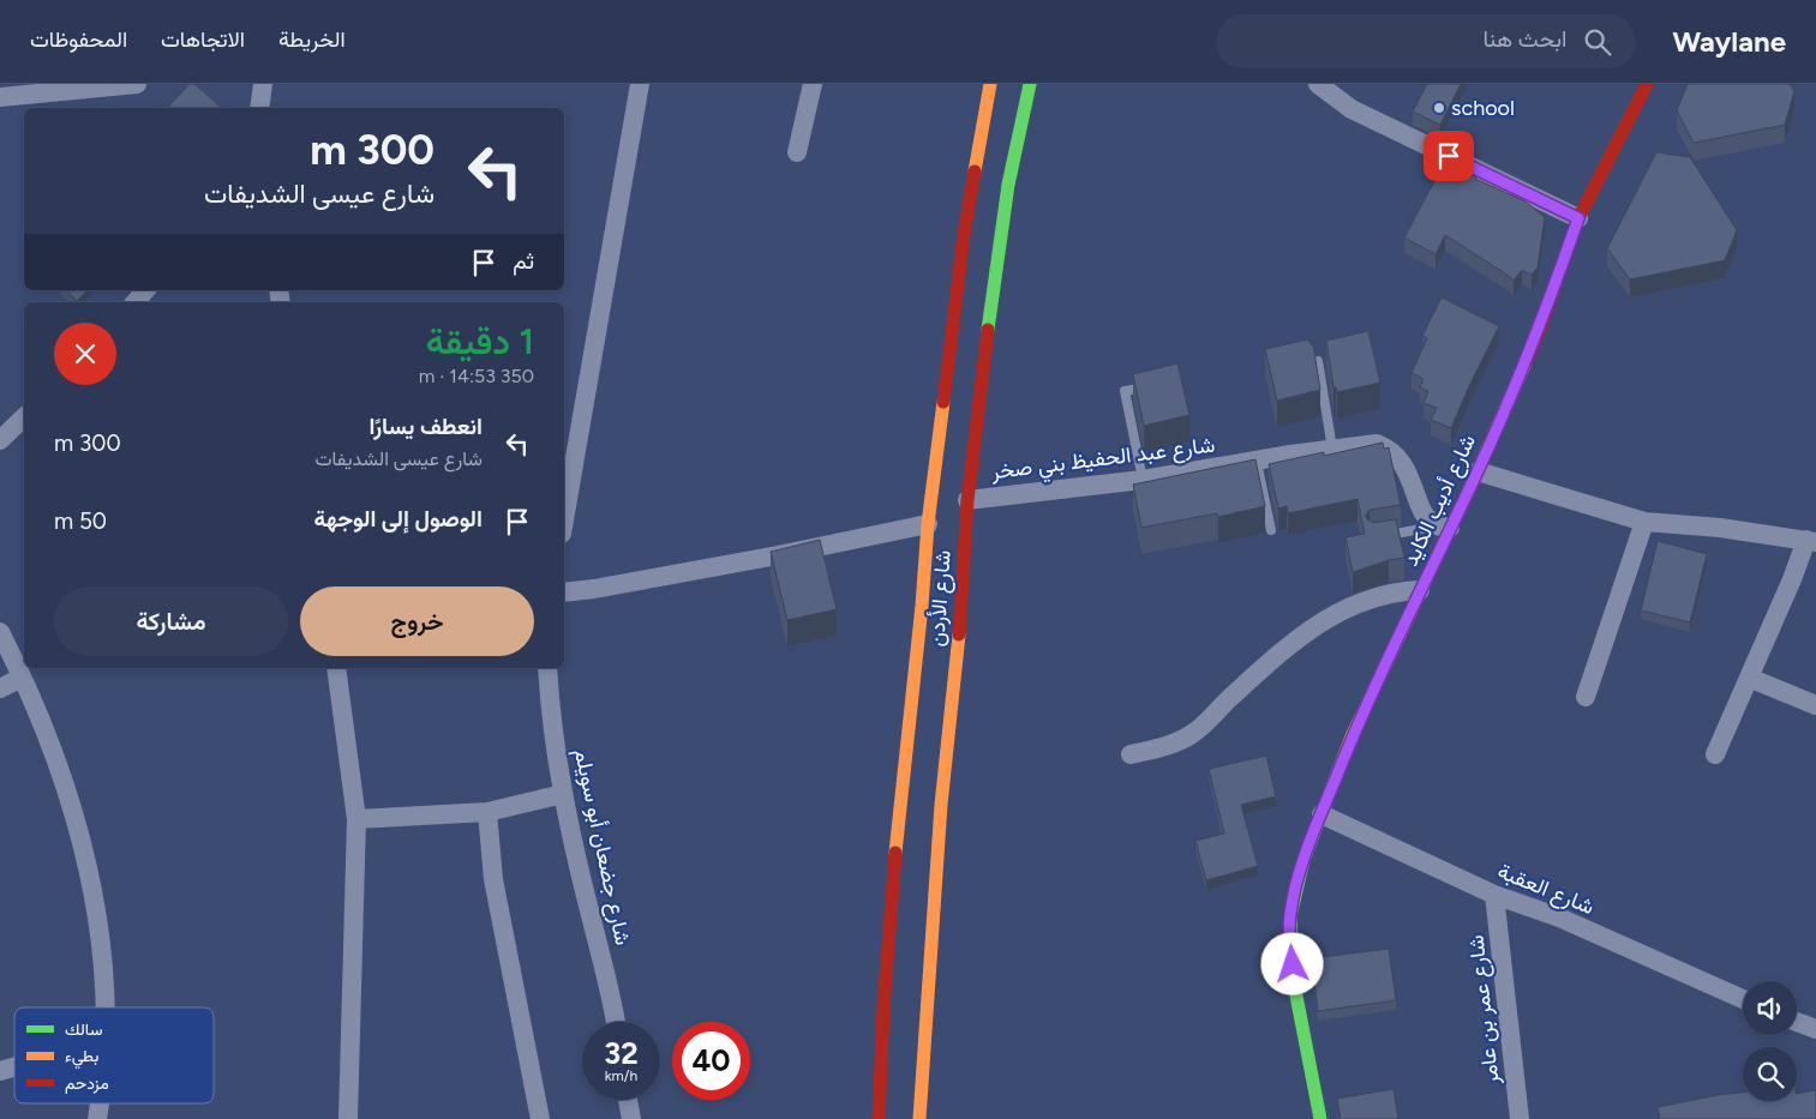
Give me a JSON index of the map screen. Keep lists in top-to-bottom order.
{
  "streets": {
    "main road": ["شارع أديب الكايد", "شارع الأردن"],
    "street": [
      "شارع عبد الحفيظ بني صخر",
      "شارع جضعان أبو سويلم",
      "شارع العقبة",
      "شارع عمر بن عامر"
    ]
  },
  "crossings": [
    ["شارع عبد الحفيظ بني صخر", "شارع أديب الكايد"],
    ["شارع عبد الحفيظ بني صخر", "شارع الأردن"],
    ["شارع أديب الكايد", "شارع العقبة"],
    ["شارع العقبة", "شارع عمر بن عامر"]
  ],
  "places": ["school"],
  "legend": ["سالك", "بطيء", "مزدحم"],
  "page": {
    "header": "Waylane",
    "search": "ابحث هنا",
    "nav": ["الخريطة", "الاتجاهات", "المحفوظات"],
    "turn": ["300 m", "شارع عيسى الشديفات"],
    "then": "ثم",
    "heading": ["1 دقيقة", "350 m · 14:53"],
    "list": [
      {
        "name": "انعطف يسارًا",
        "note": "شارع عيسى الشديفات",
        "value": "300 m"
      },
      {
        "name": "الوصول إلى الوجهة",
        "value": "50 m"
      }
    ],
    "buttons": ["خروج", "مشاركة"],
    "speed": "32 km/h",
    "limit": "40"
  }
}
